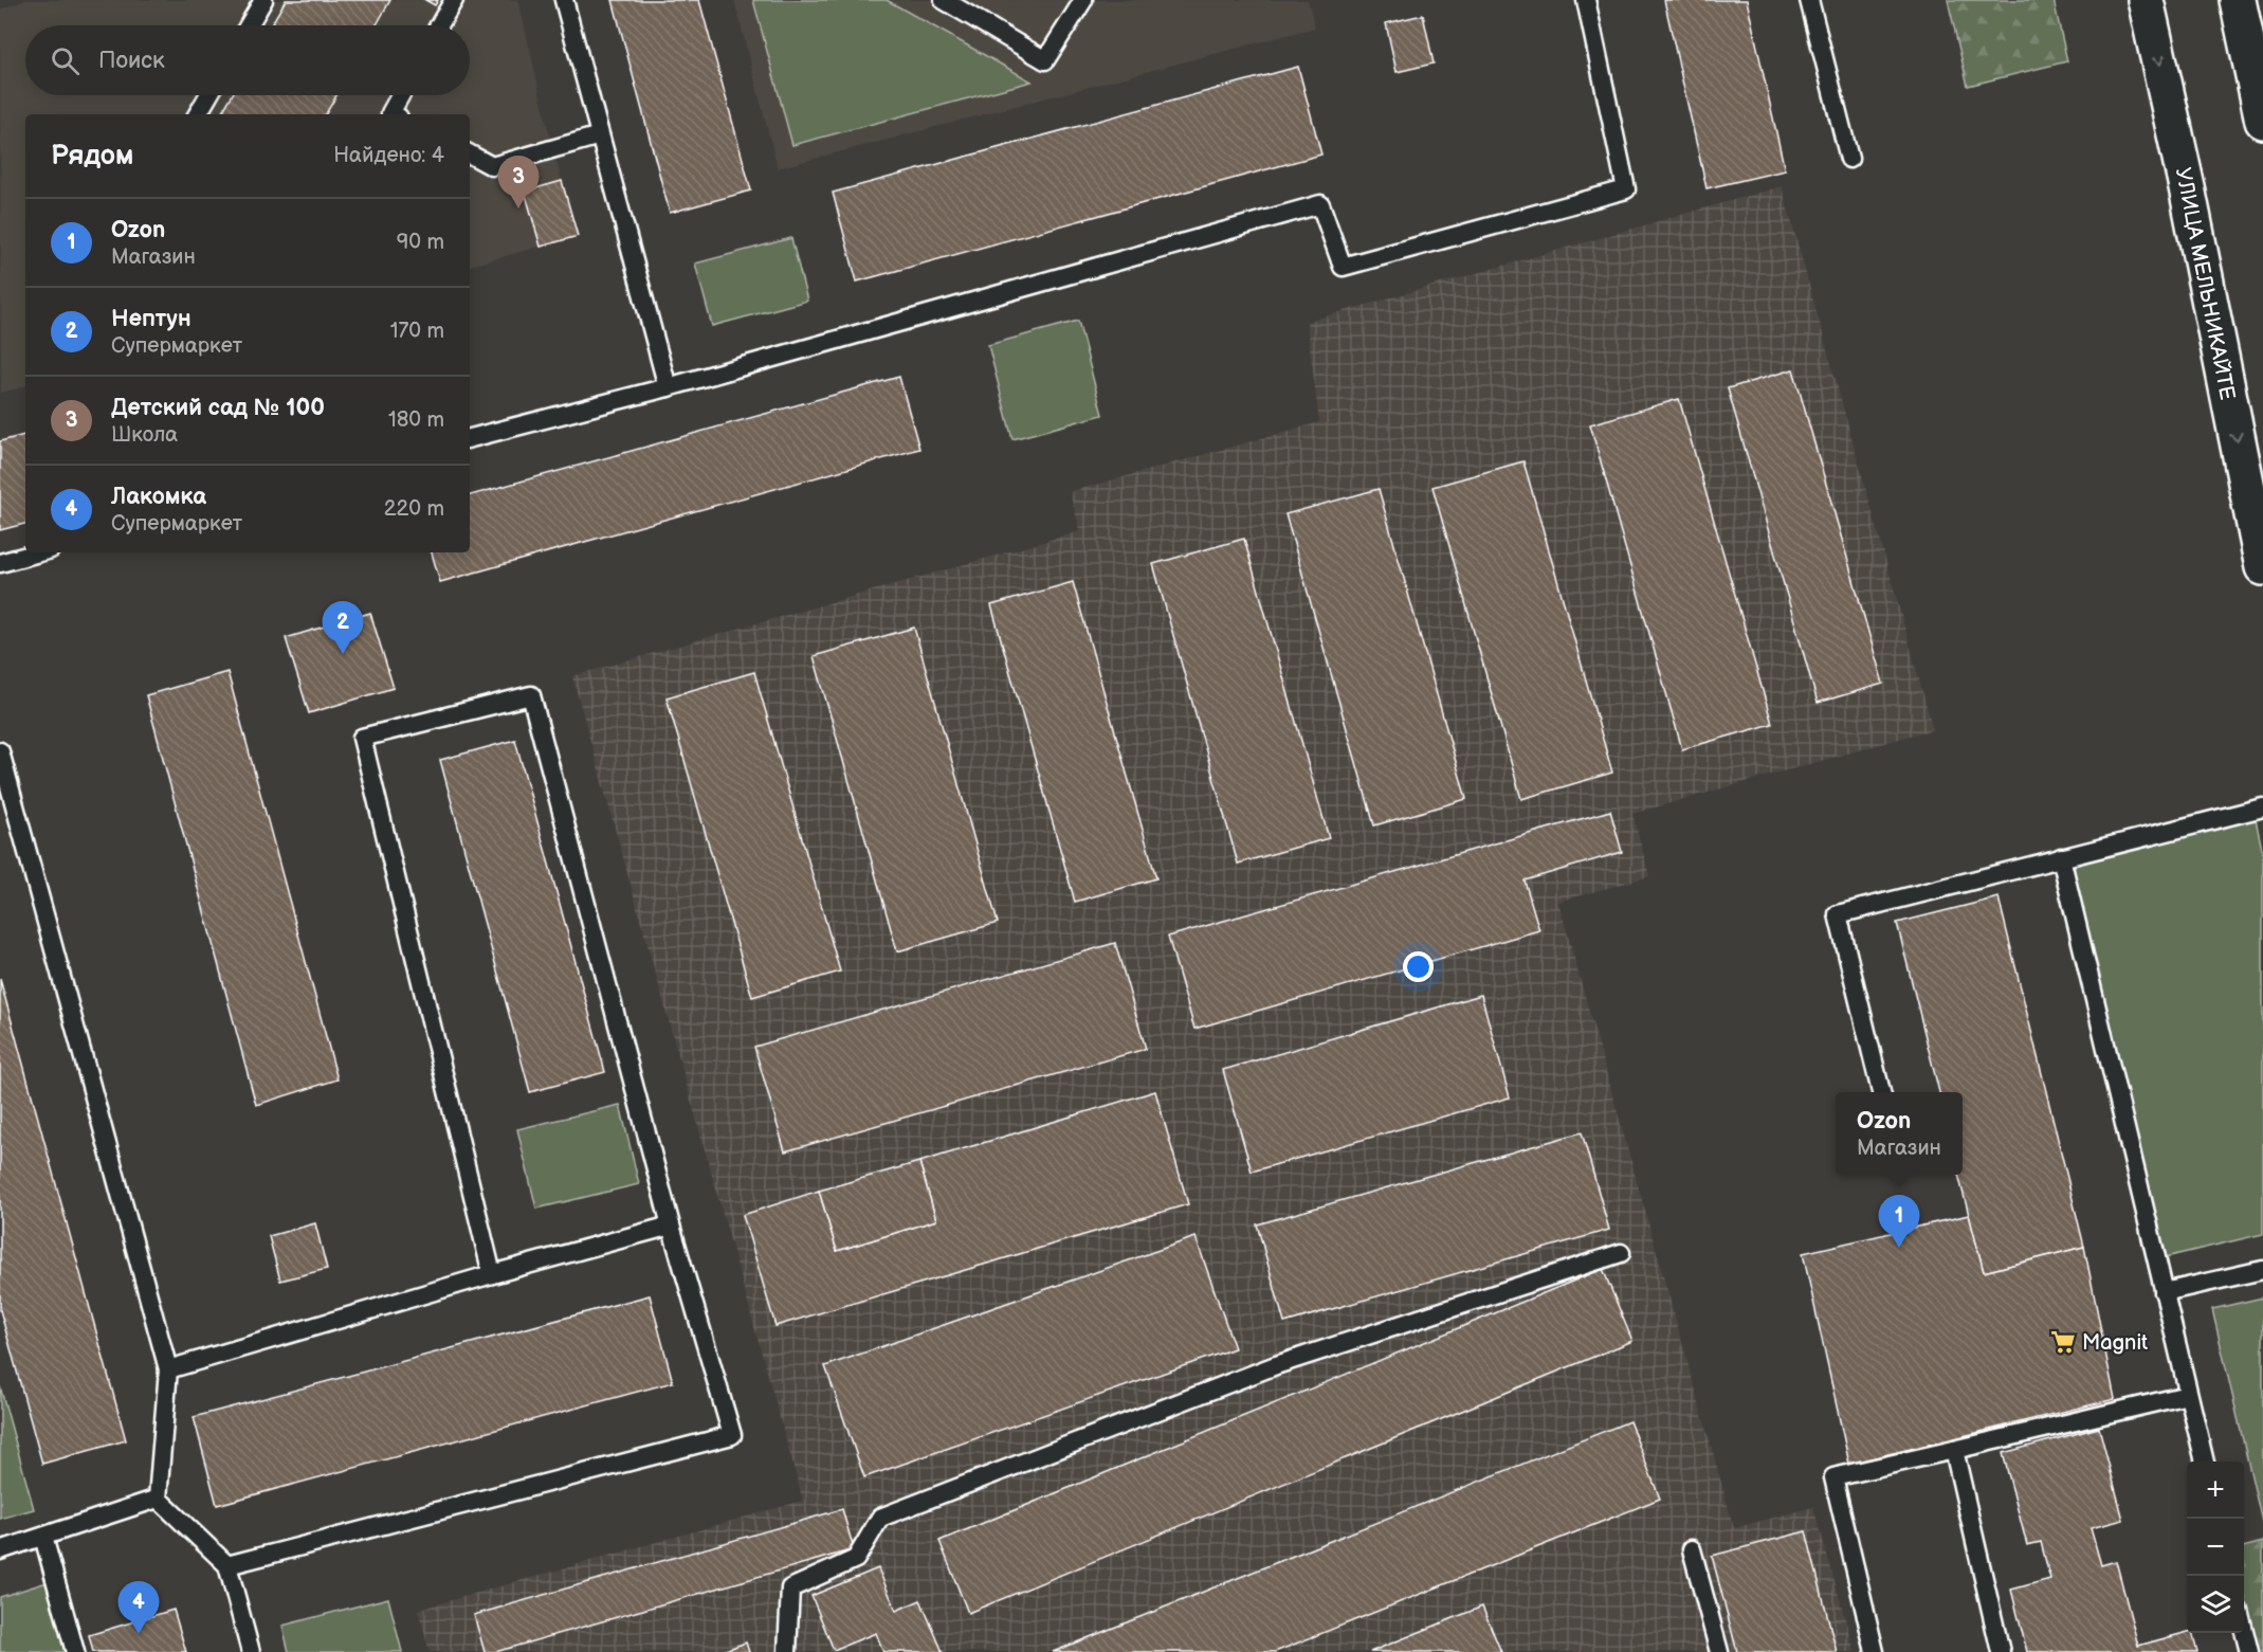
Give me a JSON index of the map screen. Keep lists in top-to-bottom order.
{
  "streets": {
    "main road": ["УЛИЦА МЕЛЬНИКАЙТЕ"]
  },
  "one_way": ["УЛИЦА МЕЛЬНИКАЙТЕ"],
  "places": {
    "supermarket": ["Magnit"]
  },
  "page": {
    "search": "Поиск",
    "heading": ["Рядом", "Найдено: 4"],
    "pins": [
      "3",
      "2",
      "1",
      "4"
    ],
    "list": [
      {
        "mark": "1",
        "name": "Ozon",
        "note": "Магазин",
        "value": "90 m"
      },
      {
        "mark": "2",
        "name": "Нептун",
        "note": "Супермаркет",
        "value": "170 m"
      },
      {
        "mark": "3",
        "name": "Детский сад № 100",
        "note": "Школа",
        "value": "180 m"
      },
      {
        "mark": "4",
        "name": "Лакомка",
        "note": "Супермаркет",
        "value": "220 m"
      }
    ],
    "popup": ["Ozon", "Магазин"],
    "map_buttons": ["+", "−"]
  }
}
